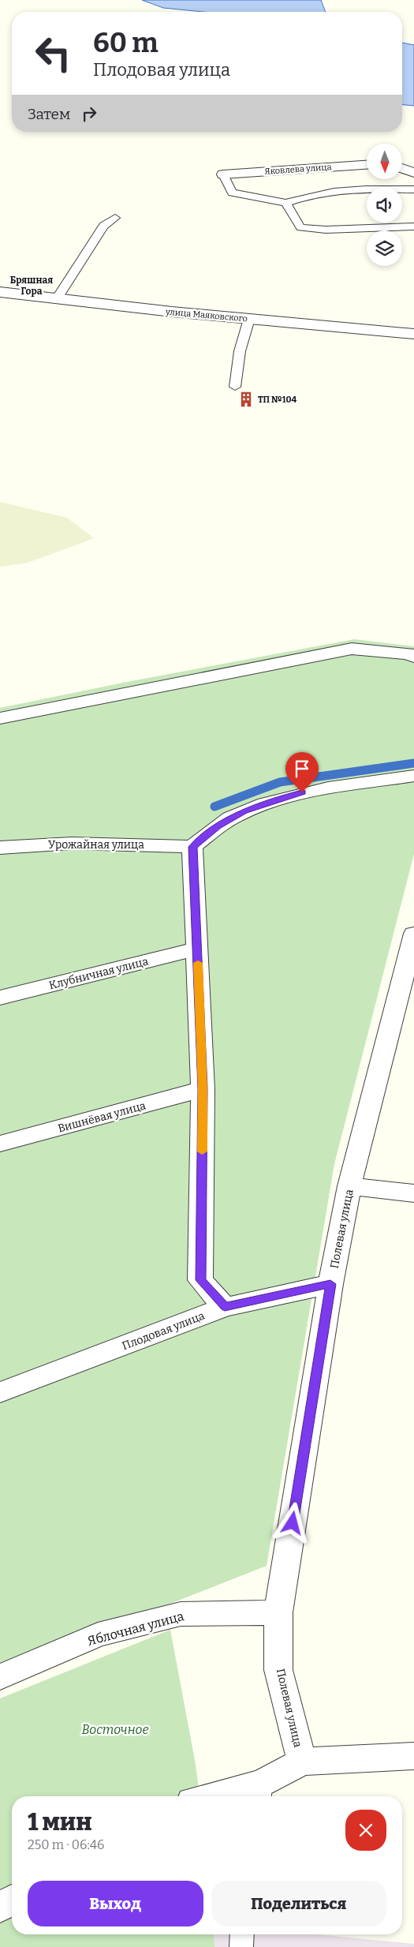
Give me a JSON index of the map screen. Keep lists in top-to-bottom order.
{
  "streets": {
    "street": [
      "Яковлева улица",
      "улица Маяковского",
      "Урожайная улица",
      "Клубничная улица",
      "Вишнёвая улица",
      "Полевая улица",
      "Плодовая улица",
      "Яблочная улица"
    ]
  },
  "crossings": [
    ["Полевая улица", "Плодовая улица"],
    ["Полевая улица", "Яблочная улица"]
  ],
  "districts": ["Бряшная Гора"],
  "parks": ["Восточное"],
  "places": {
    "building": ["ТП №104"]
  },
  "north": "bottom",
  "page": {
    "turn": ["60 m", "Плодовая улица"],
    "then": "Затем",
    "heading": ["1 мин", "250 m · 06:46"],
    "buttons": ["Выход", "Поделиться"]
  }
}
